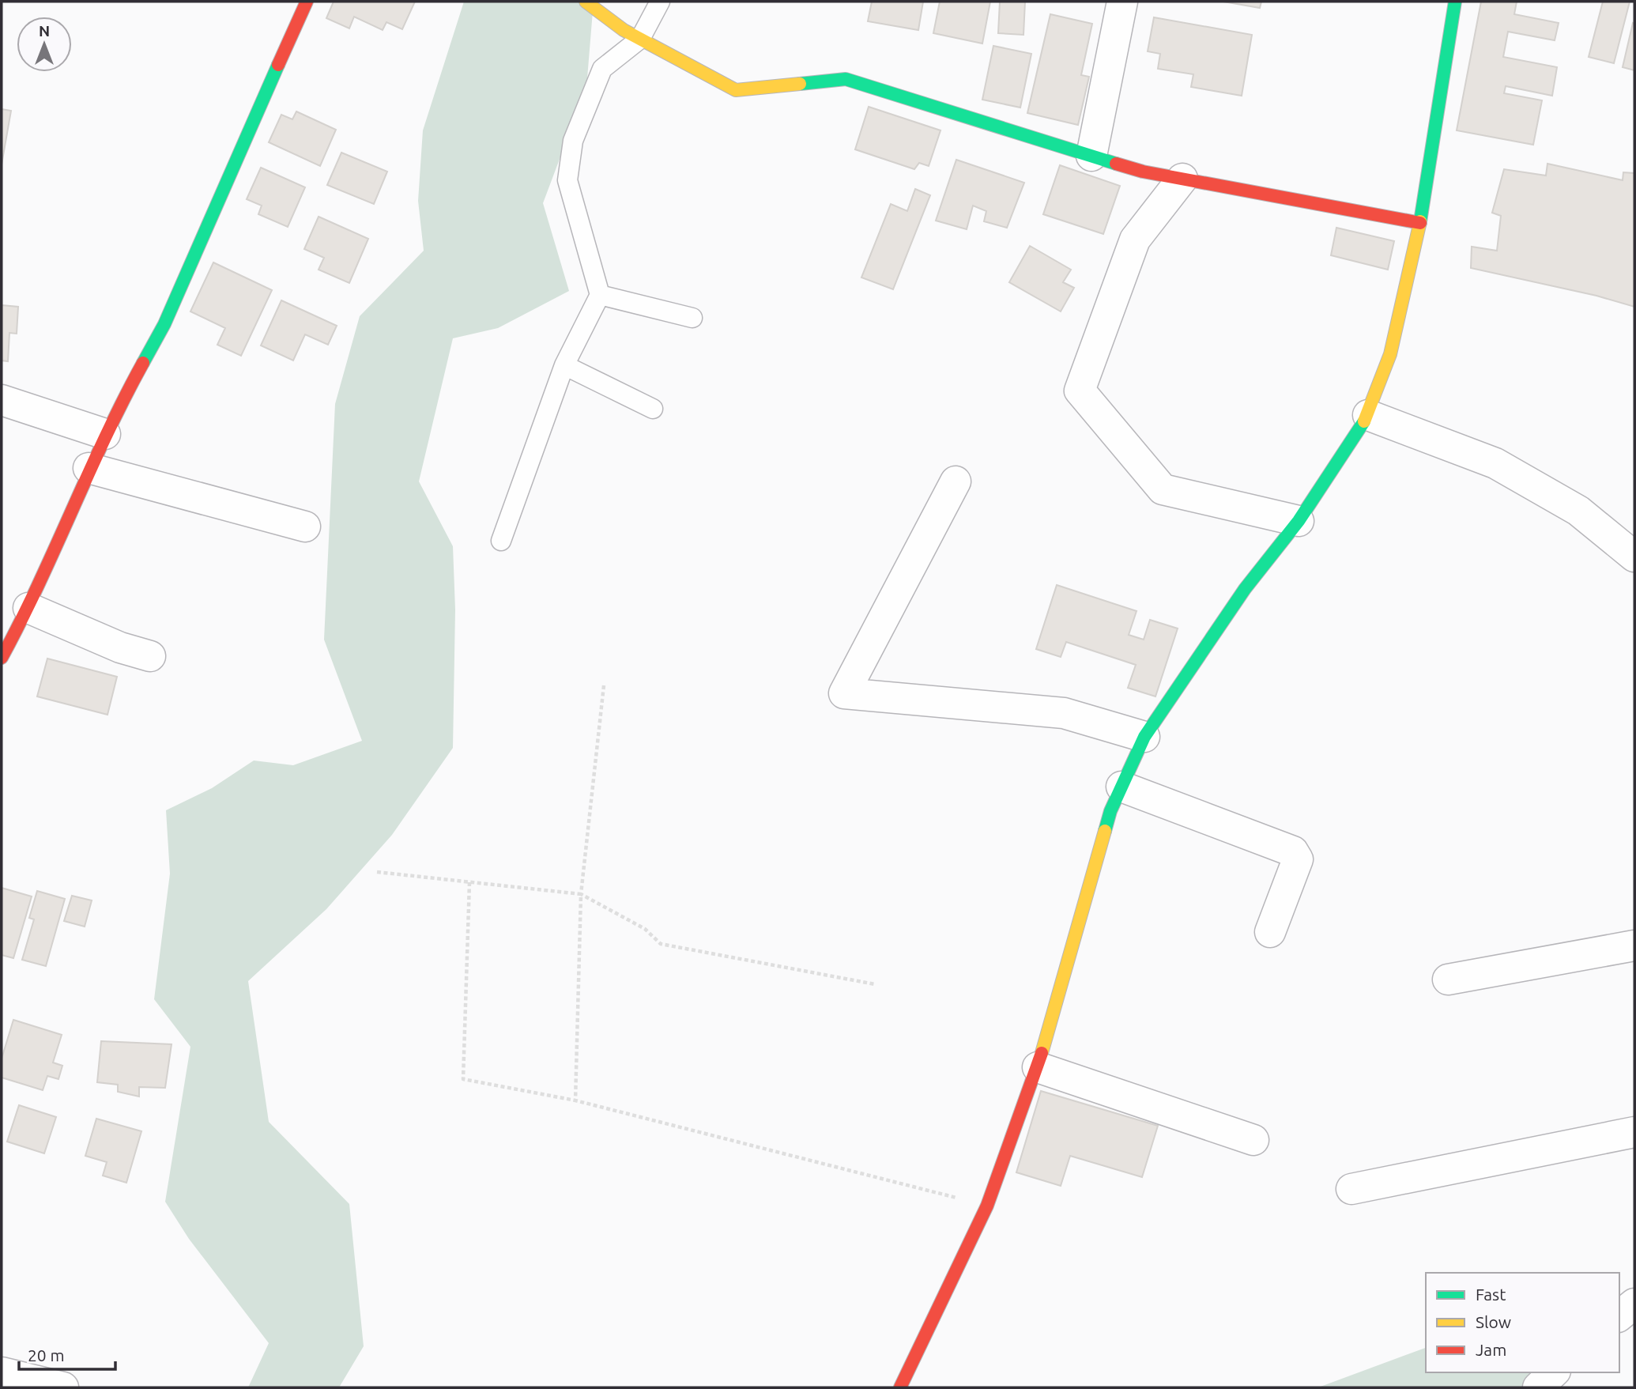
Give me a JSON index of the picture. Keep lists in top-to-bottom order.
{
  "legend": ["Fast", "Slow", "Jam"],
  "scale_bar": "20 m",
  "north": "top"
}
